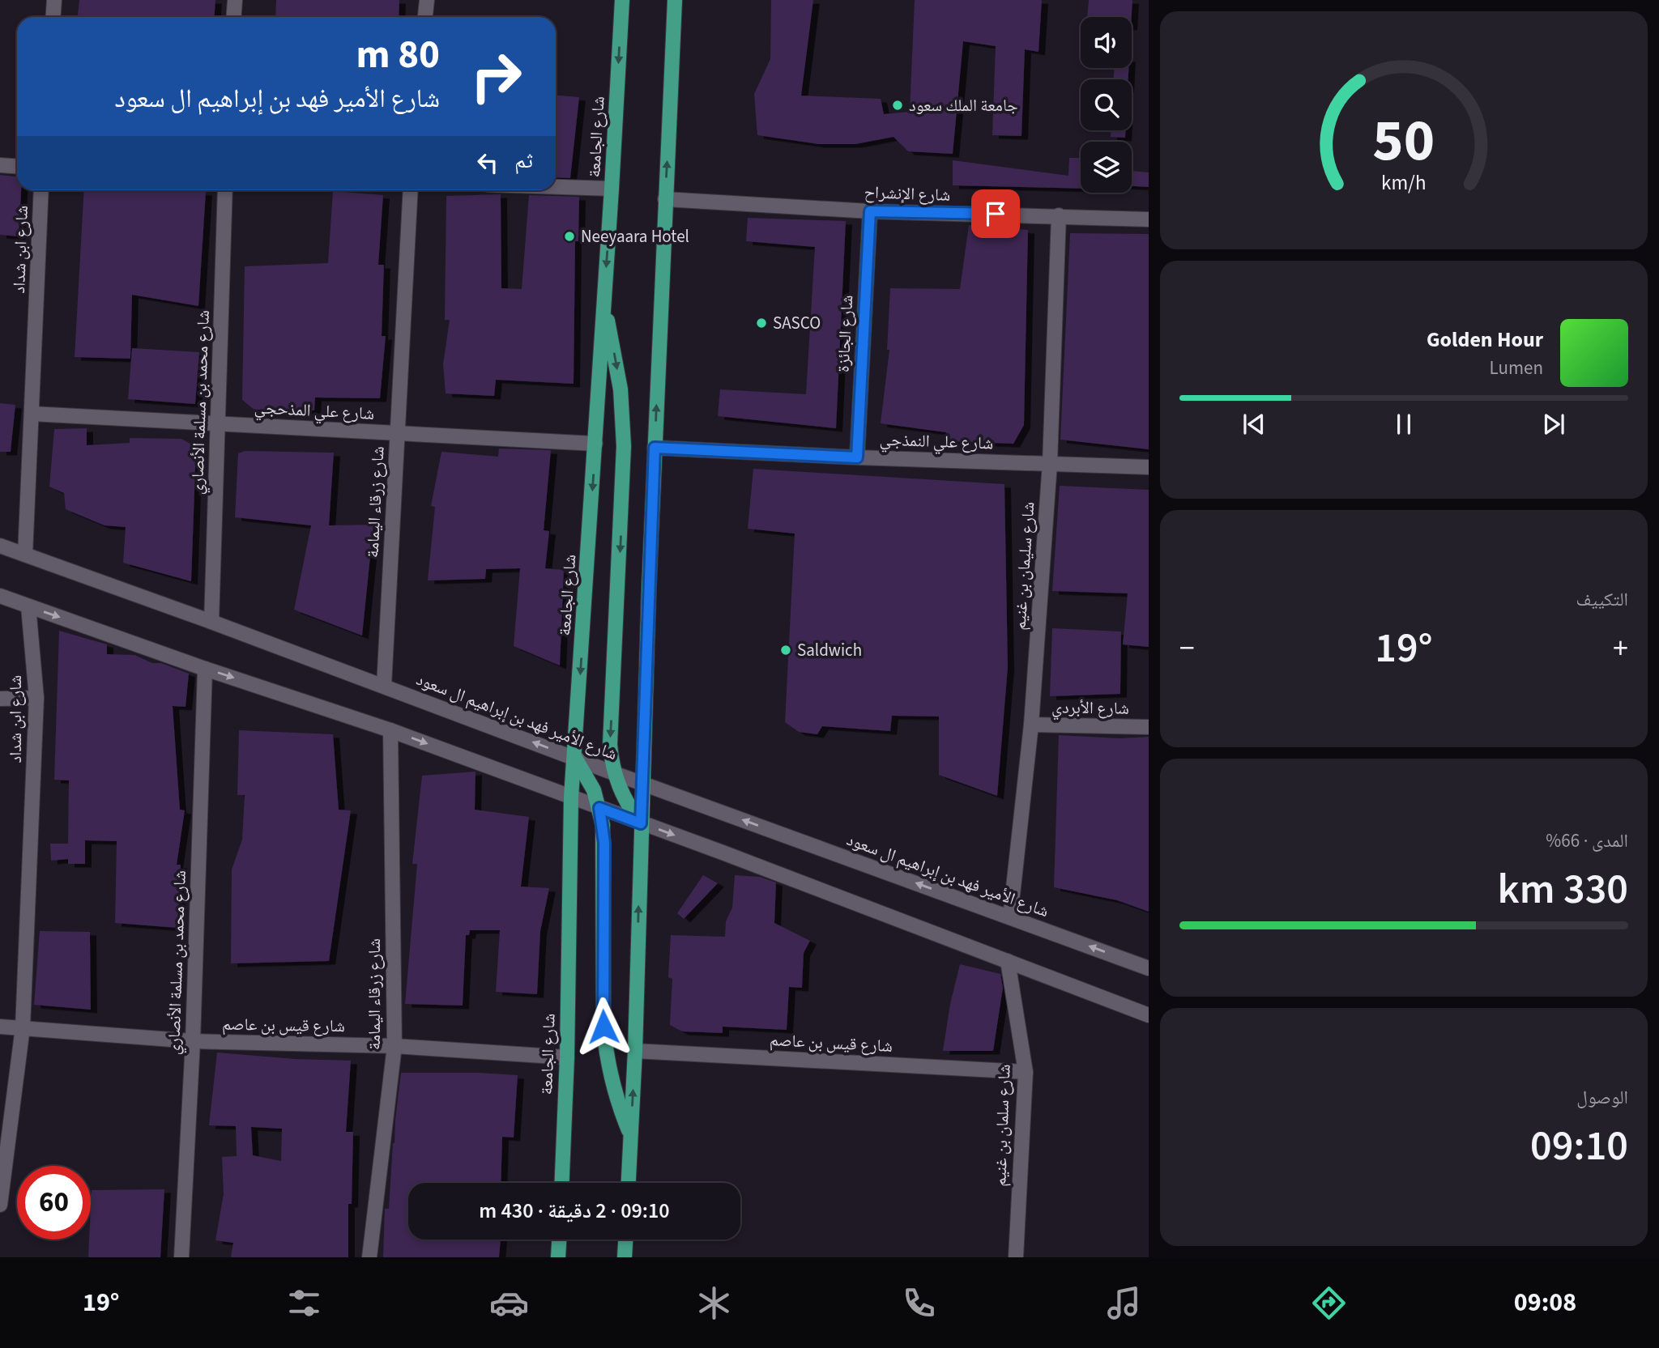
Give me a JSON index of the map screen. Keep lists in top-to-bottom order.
{
  "streets": {
    "main road": ["شارع الجامعة"],
    "street": [
      "شارع الإنشراح",
      "شارع ابن شداد",
      "شارع الجائزة",
      "شارع محمد بن مسلمة الأنصاري",
      "شارع علي المذحجي",
      "شارع علي النمذجي",
      "شارع زرقاء اليمامة",
      "شارع سليمان بن غنيم",
      "شارع الأبردي",
      "شارع الأمير فهد بن إبراهيم ال سعود",
      "شارع قيس بن عاصم",
      "شارع سلمان بن غنيم"
    ]
  },
  "crossings": [
    ["شارع الجامعة", "شارع علي المذحجي"],
    ["شارع الجامعة", "شارع الأمير فهد بن إبراهيم ال سعود"],
    ["شارع الجامعة", "شارع قيس بن عاصم"],
    ["شارع الإنشراح", "شارع الجائزة"],
    ["شارع الإنشراح", "شارع سليمان بن غنيم"],
    ["شارع ابن شداد", "شارع علي المذحجي"],
    ["شارع ابن شداد", "شارع الأمير فهد بن إبراهيم ال سعود"],
    ["شارع ابن شداد", "شارع قيس بن عاصم"],
    ["شارع الجائزة", "شارع علي النمذجي"],
    ["شارع محمد بن مسلمة الأنصاري", "شارع علي المذحجي"],
    ["شارع محمد بن مسلمة الأنصاري", "شارع الأمير فهد بن إبراهيم ال سعود"],
    ["شارع محمد بن مسلمة الأنصاري", "شارع قيس بن عاصم"],
    ["شارع علي المذحجي", "شارع زرقاء اليمامة"],
    ["شارع علي النمذجي", "شارع سليمان بن غنيم"],
    ["شارع زرقاء اليمامة", "شارع الأمير فهد بن إبراهيم ال سعود"],
    ["شارع زرقاء اليمامة", "شارع قيس بن عاصم"],
    ["شارع سليمان بن غنيم", "شارع الأبردي"],
    ["شارع سليمان بن غنيم", "شارع الأمير فهد بن إبراهيم ال سعود"],
    ["شارع قيس بن عاصم", "شارع سلمان بن غنيم"]
  ],
  "places": [
    "جامعة الملك سعود",
    "Neeyaara Hotel",
    "SASCO",
    "Saldwich"
  ],
  "page": {
    "turn": ["80 m", "شارع الأمير فهد بن إبراهيم ال سعود"],
    "then": "ثم",
    "song": ["Golden Hour", "Lumen"],
    "tile": [
      "التكييف",
      ["المدى · 66%", "330 km"],
      ["الوصول", "09:10"]
    ],
    "heat": ["−", "19°", "+"],
    "limit": "60",
    "trip": "09:10 · 2 دقيقة · 430 m",
    "tabs": ["09:08", "19°"],
    "gauge": ["50", "km/h"]
  }
}
